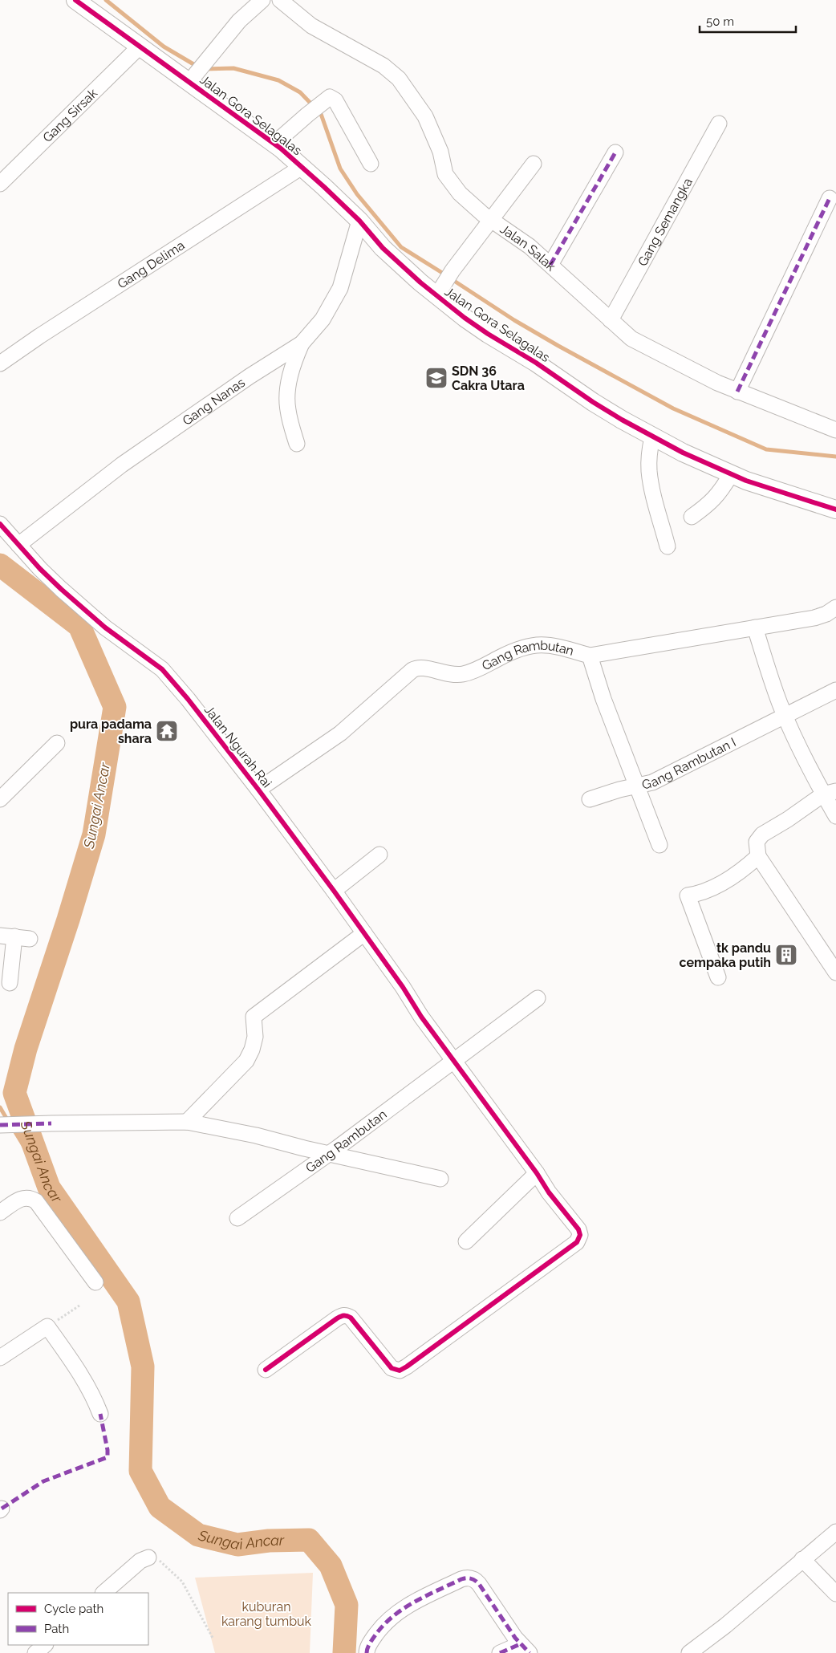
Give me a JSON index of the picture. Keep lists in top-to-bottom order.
{
  "streets": {
    "street": [
      "Jalan Gora Selagalas",
      "Gang Sirsak",
      "Gang Semangka",
      "Jalan Salak",
      "Gang Delima",
      "Gang Nanas",
      "Gang Rambutan",
      "Jalan Ngurah Rai",
      "Gang Rambutan I"
    ]
  },
  "crossings": [
    ["Jalan Gora Selagalas", "Gang Sirsak"],
    ["Jalan Gora Selagalas", "Gang Delima"],
    ["Jalan Gora Selagalas", "Gang Nanas"],
    ["Gang Semangka", "Jalan Salak"],
    ["Gang Nanas", "Jalan Ngurah Rai"],
    ["Gang Rambutan", "Jalan Ngurah Rai"]
  ],
  "water": ["Sungai Ancar"],
  "parks": ["kuburan karang tumbuk"],
  "places": {
    "school or university": ["SDN 36 Cakra Utara"],
    "temple": ["pura padama shara"],
    "building": ["tk pandu cempaka putih"]
  },
  "legend": ["Cycle path", "Path"],
  "scale_bar": "50 m"
}
